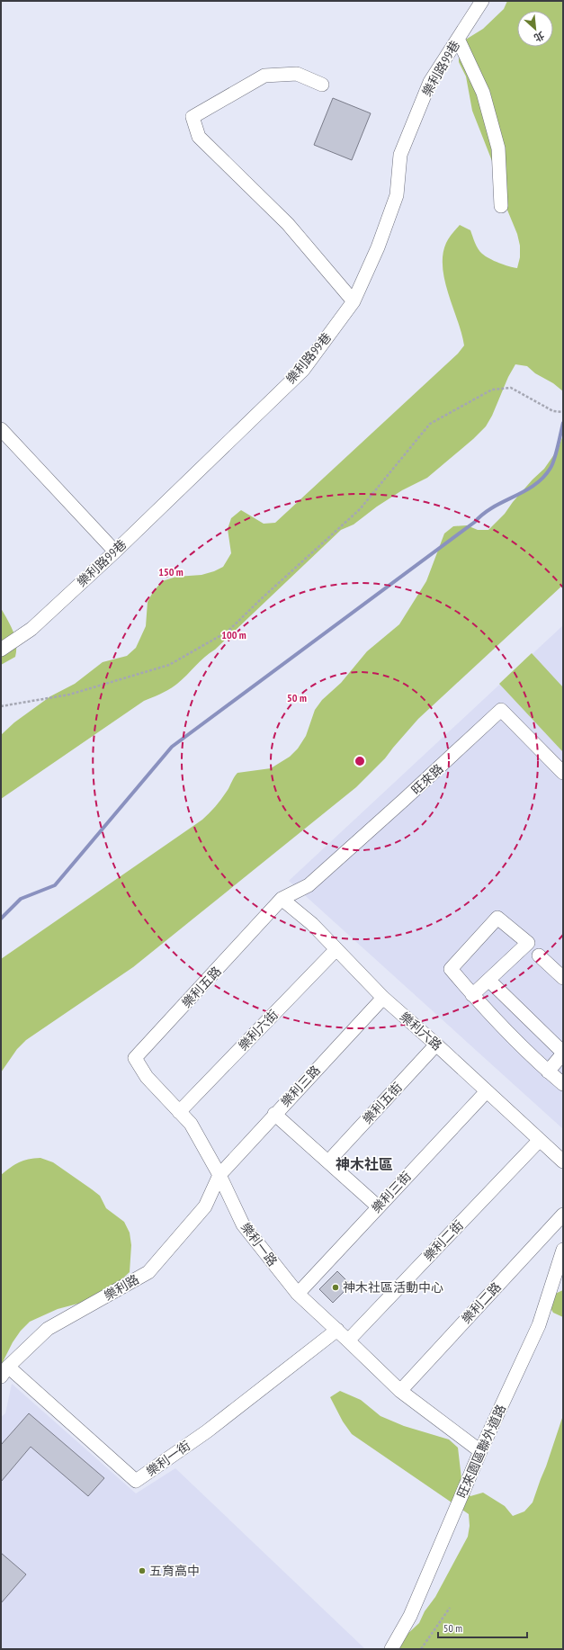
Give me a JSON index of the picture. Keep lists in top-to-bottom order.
{
  "streets": {
    "street": [
      "樂利路99巷",
      "旺來路",
      "樂利五路",
      "樂利六街",
      "樂利六路",
      "樂利三路",
      "樂利五街",
      "樂利三街",
      "樂利二街",
      "樂利一路",
      "樂利路",
      "樂利二路",
      "旺來園區聯外道路",
      "樂利一街"
    ]
  },
  "crossings": [
    ["旺來路", "樂利五路"],
    ["旺來路", "樂利六路"],
    ["樂利五路", "樂利六路"],
    ["樂利五路", "樂利一路"],
    ["樂利六街", "樂利六路"],
    ["樂利六街", "樂利一路"],
    ["樂利六路", "樂利三路"],
    ["樂利六路", "樂利五街"],
    ["樂利六路", "樂利三街"],
    ["樂利六路", "樂利二街"],
    ["樂利三路", "樂利一路"],
    ["樂利三路", "樂利路"],
    ["樂利三街", "樂利一路"],
    ["樂利二街", "樂利一路"],
    ["樂利一路", "樂利路"],
    ["樂利一路", "樂利二路"],
    ["樂利一路", "旺來園區聯外道路"],
    ["樂利一路", "樂利一街"],
    ["樂利路", "樂利一街"]
  ],
  "districts": ["神木社區"],
  "places": ["神木社區活動中心", "五育高中"],
  "scale_bar": "50 m",
  "north": "bottom right",
  "rings": ["150 m", "100 m", "50 m"]
}
